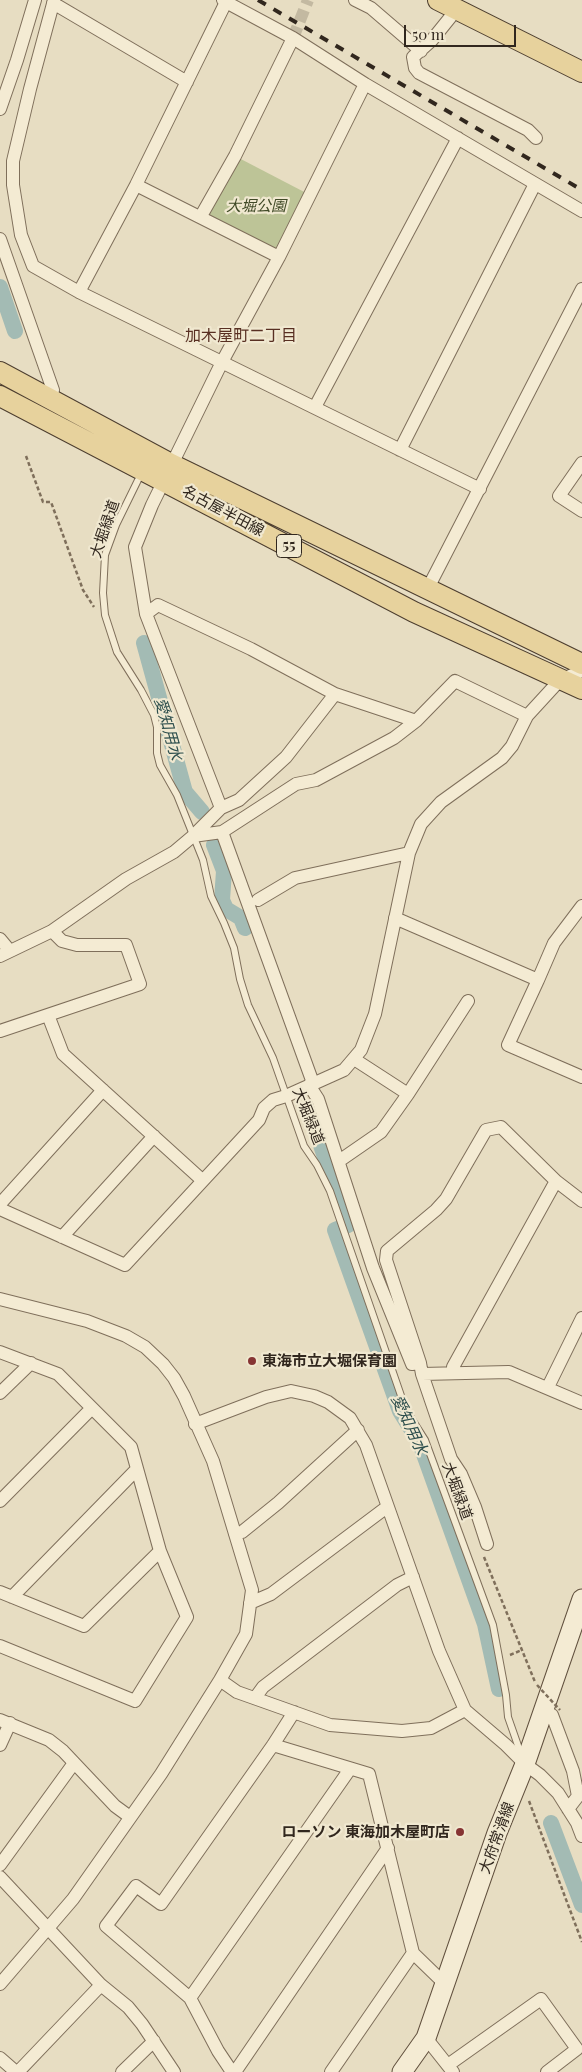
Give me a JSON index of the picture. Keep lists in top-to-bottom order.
{
  "streets": {
    "main road": ["名古屋半田線", "55", "大府常滑線"],
    "lane": ["大堀緑道"]
  },
  "crossings": [
    ["大堀緑道", "大府常滑線"]
  ],
  "districts": ["加木屋町二丁目"],
  "water": ["愛知用水"],
  "parks": ["大堀公園"],
  "places": ["東海市立大堀保育園", "ローソン 東海加木屋町店"],
  "scale_bar": "50 m"
}
